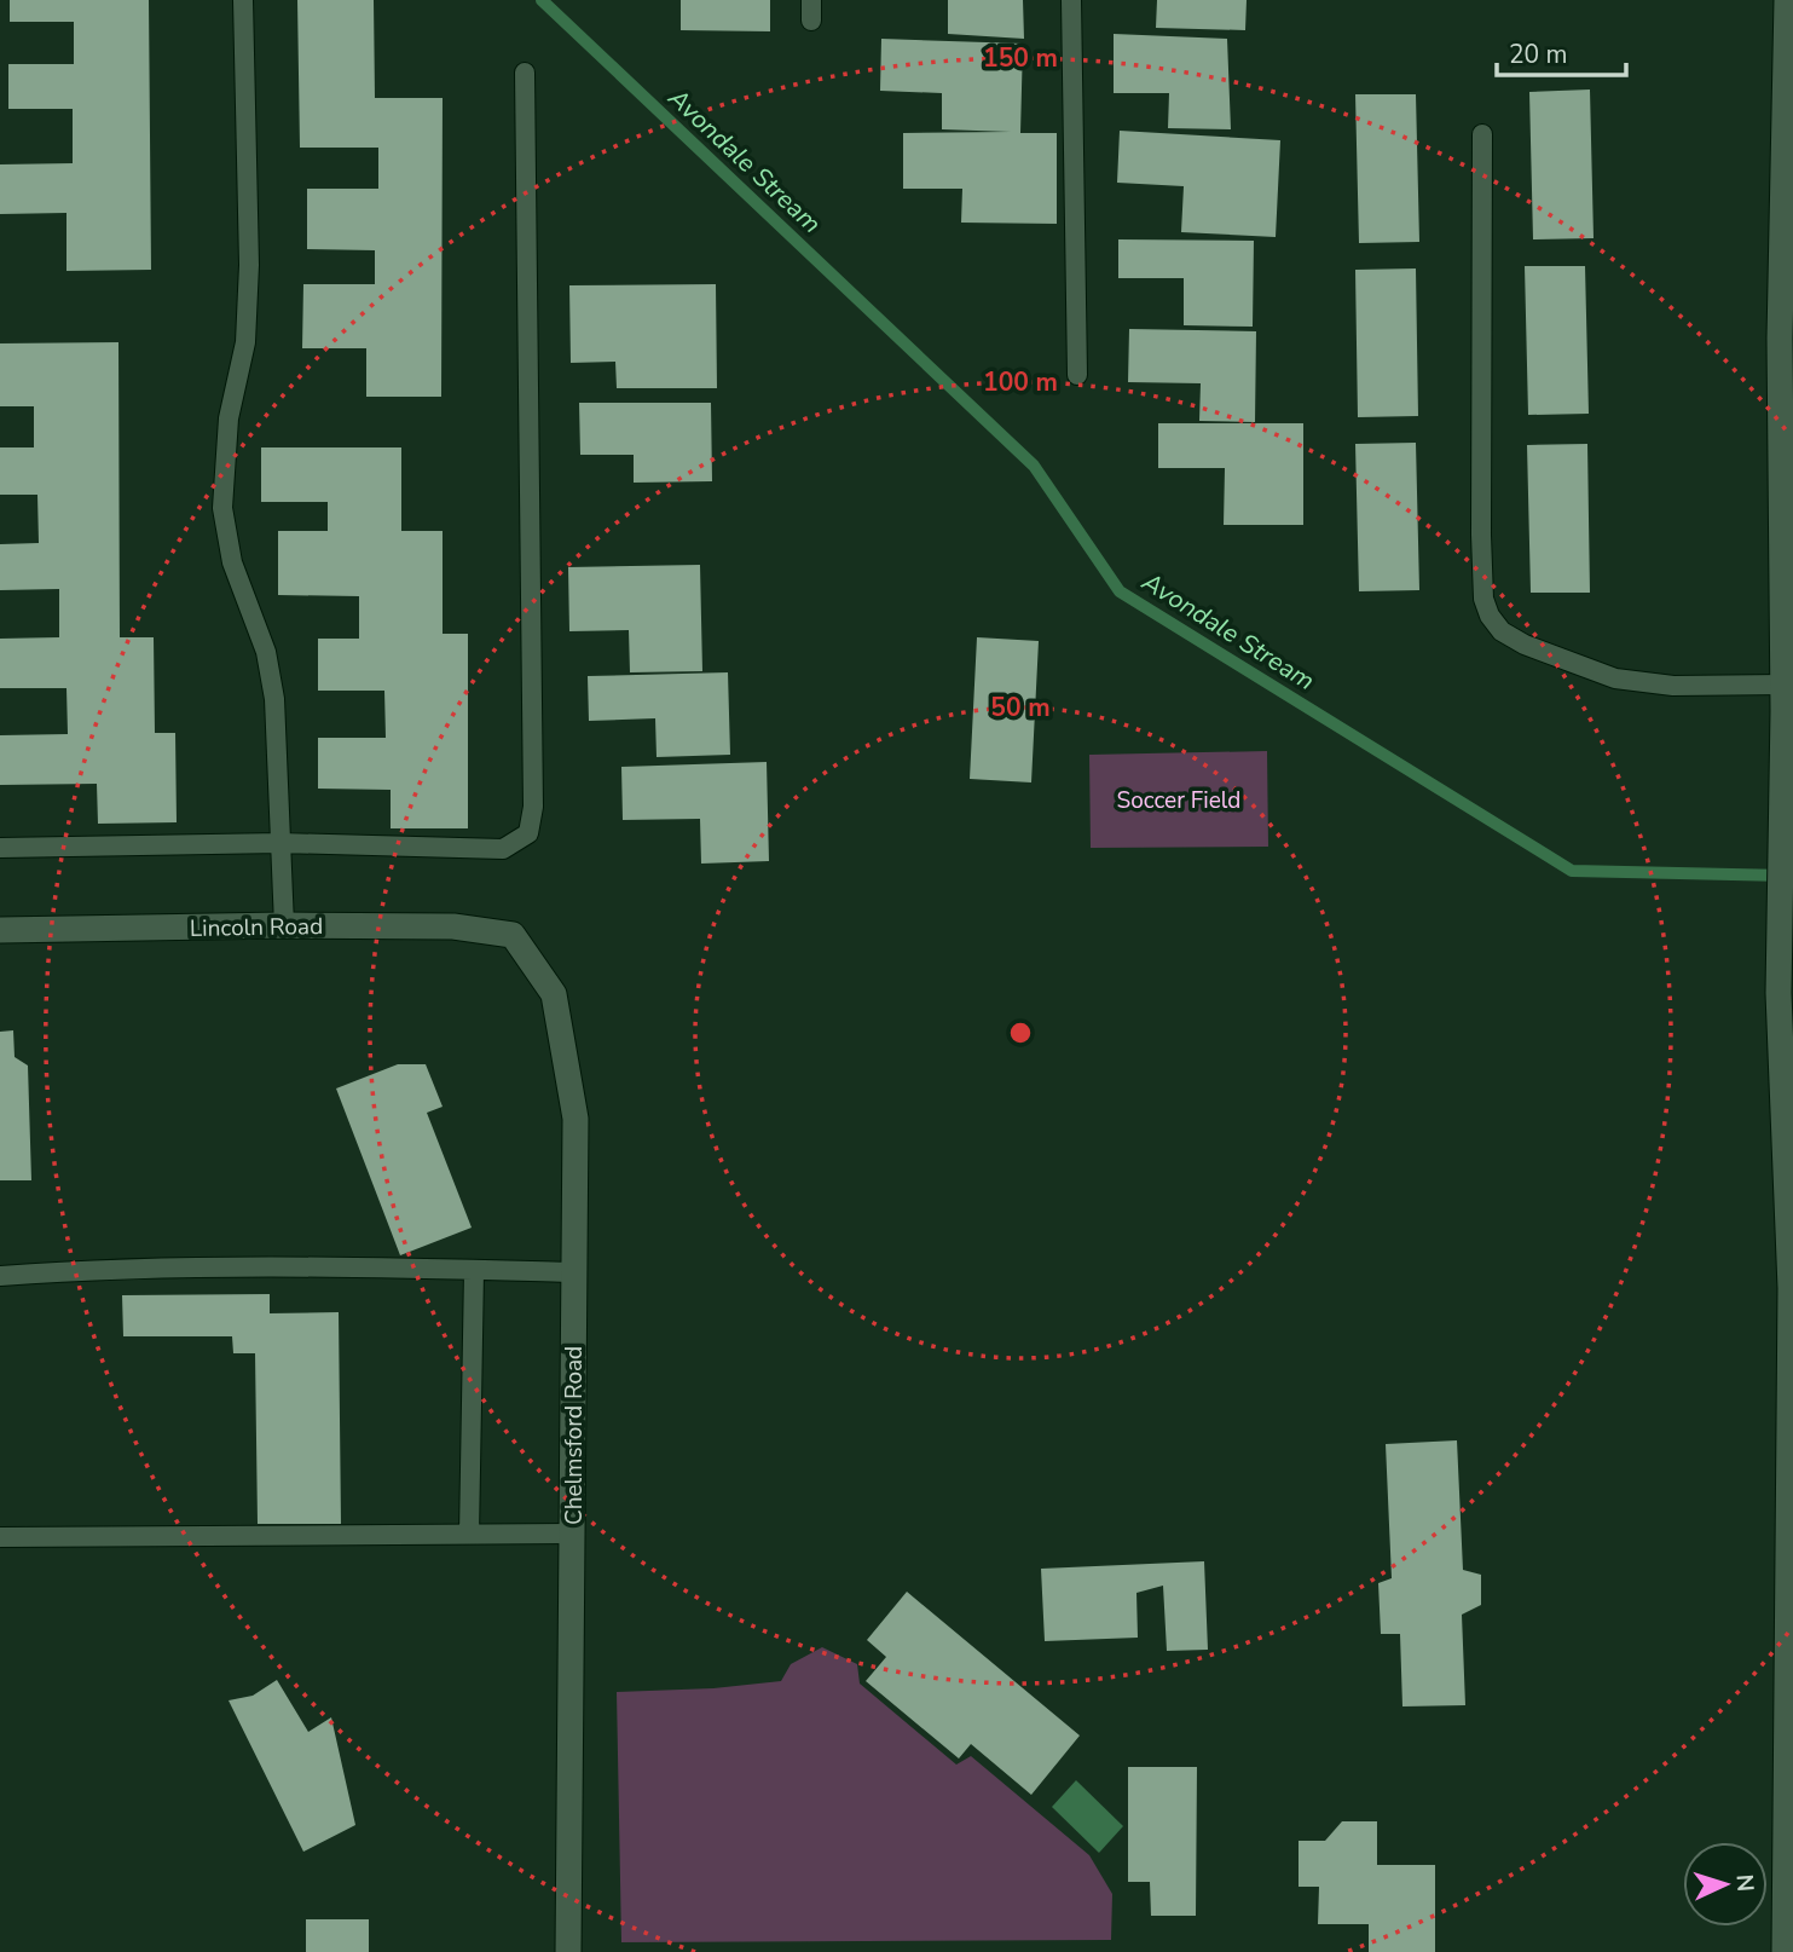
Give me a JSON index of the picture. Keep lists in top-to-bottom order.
{
  "streets": {
    "street": ["Lincoln Road", "Chelmsford Road"]
  },
  "crossings": [
    ["Lincoln Road", "Chelmsford Road"]
  ],
  "water": ["Avondale Stream"],
  "parks": ["Soccer Field"],
  "scale_bar": "20 m",
  "north": "right",
  "rings": ["150 m", "100 m", "50 m"]
}
